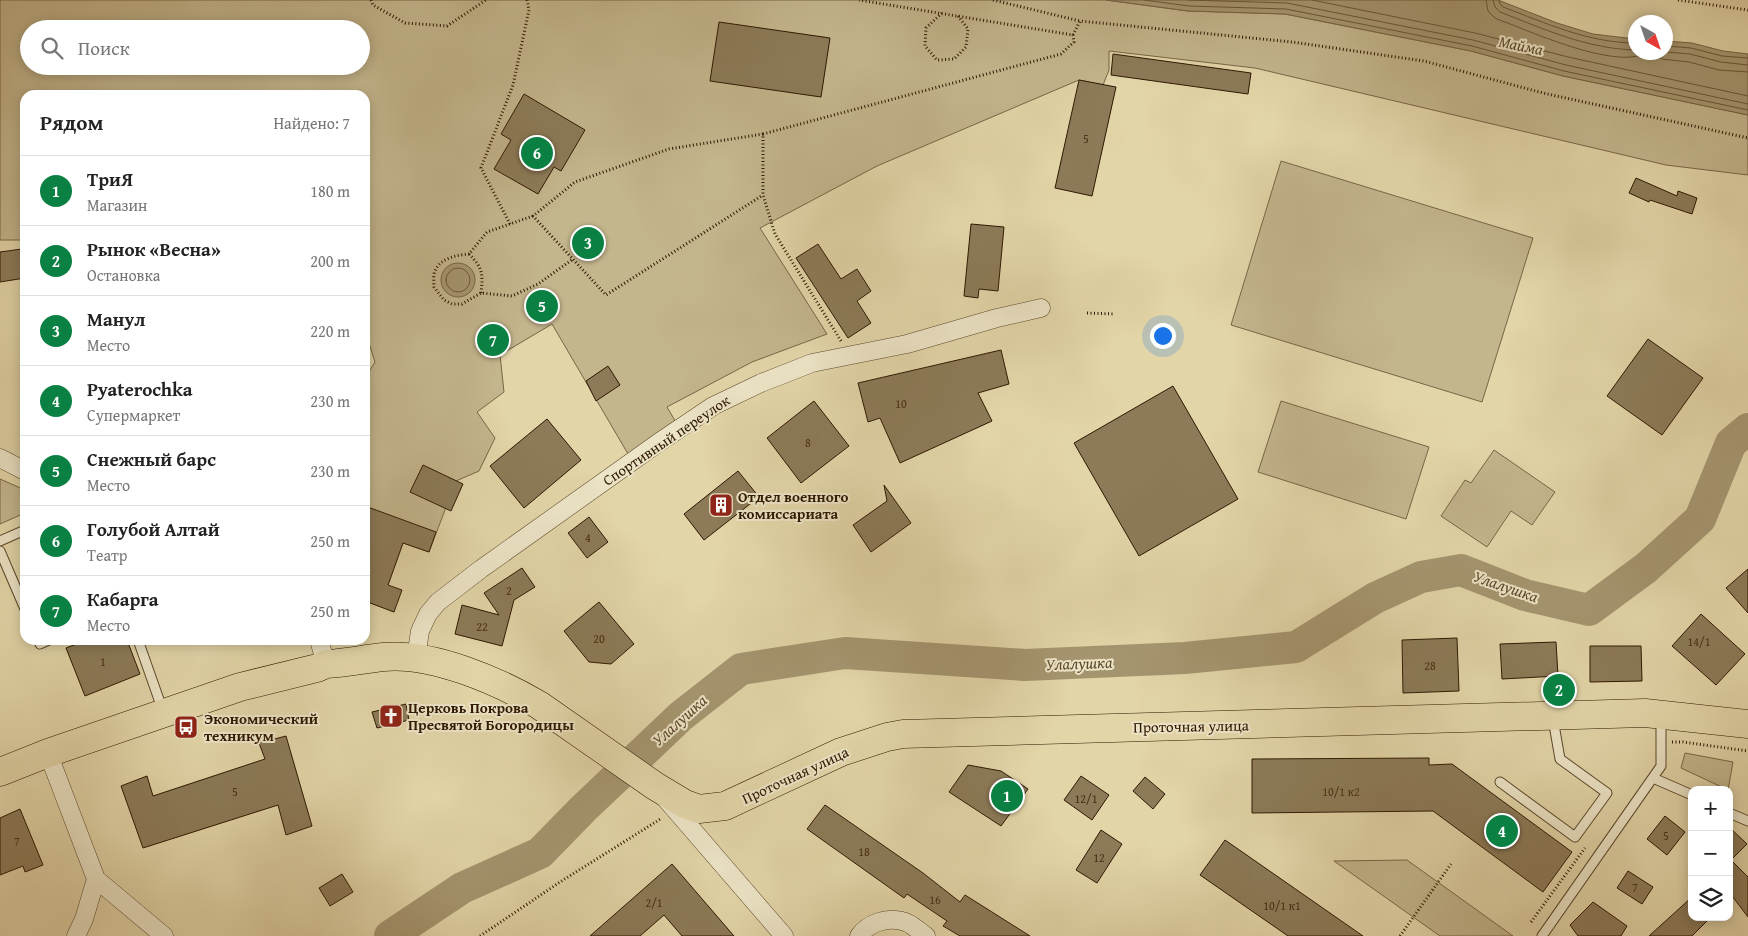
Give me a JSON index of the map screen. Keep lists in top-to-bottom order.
{
  "streets": {
    "main road": ["Проточная улица"],
    "street": ["Спортивный переулок"]
  },
  "crossings": [
    ["Спортивный переулок", "Проточная улица"]
  ],
  "water": ["Майма", "Улалушка"],
  "places": {
    "building": ["Отдел военного комиссариата"],
    "church": ["Церковь Покрова Пресвятой Богородицы"],
    "bus stop": ["Экономический техникум"]
  },
  "house_numbers": [
    "5",
    "10",
    "8",
    "4",
    "2",
    "22",
    "20",
    "14/1",
    "1",
    "28",
    "5",
    "10/1 к2",
    "12/1",
    "5",
    "7",
    "18",
    "12",
    "7",
    "16",
    "2/1",
    "10/1 к1"
  ],
  "north": "bottom right",
  "page": {
    "search": "Поиск",
    "heading": ["Рядом", "Найдено: 7"],
    "pins": [
      "6",
      "3",
      "5",
      "7",
      "2",
      "1",
      "4"
    ],
    "list": [
      {
        "mark": "1",
        "name": "ТриЯ",
        "note": "Магазин",
        "value": "180 m"
      },
      {
        "mark": "2",
        "name": "Рынок «Весна»",
        "note": "Остановка",
        "value": "200 m"
      },
      {
        "mark": "3",
        "name": "Манул",
        "note": "Место",
        "value": "220 m"
      },
      {
        "mark": "4",
        "name": "Pyaterochka",
        "note": "Супермаркет",
        "value": "230 m"
      },
      {
        "mark": "5",
        "name": "Снежный барс",
        "note": "Место",
        "value": "230 m"
      },
      {
        "mark": "6",
        "name": "Голубой Алтай",
        "note": "Театр",
        "value": "250 m"
      },
      {
        "mark": "7",
        "name": "Кабарга",
        "note": "Место",
        "value": "250 m"
      }
    ],
    "map_buttons": ["+", "−"]
  }
}
